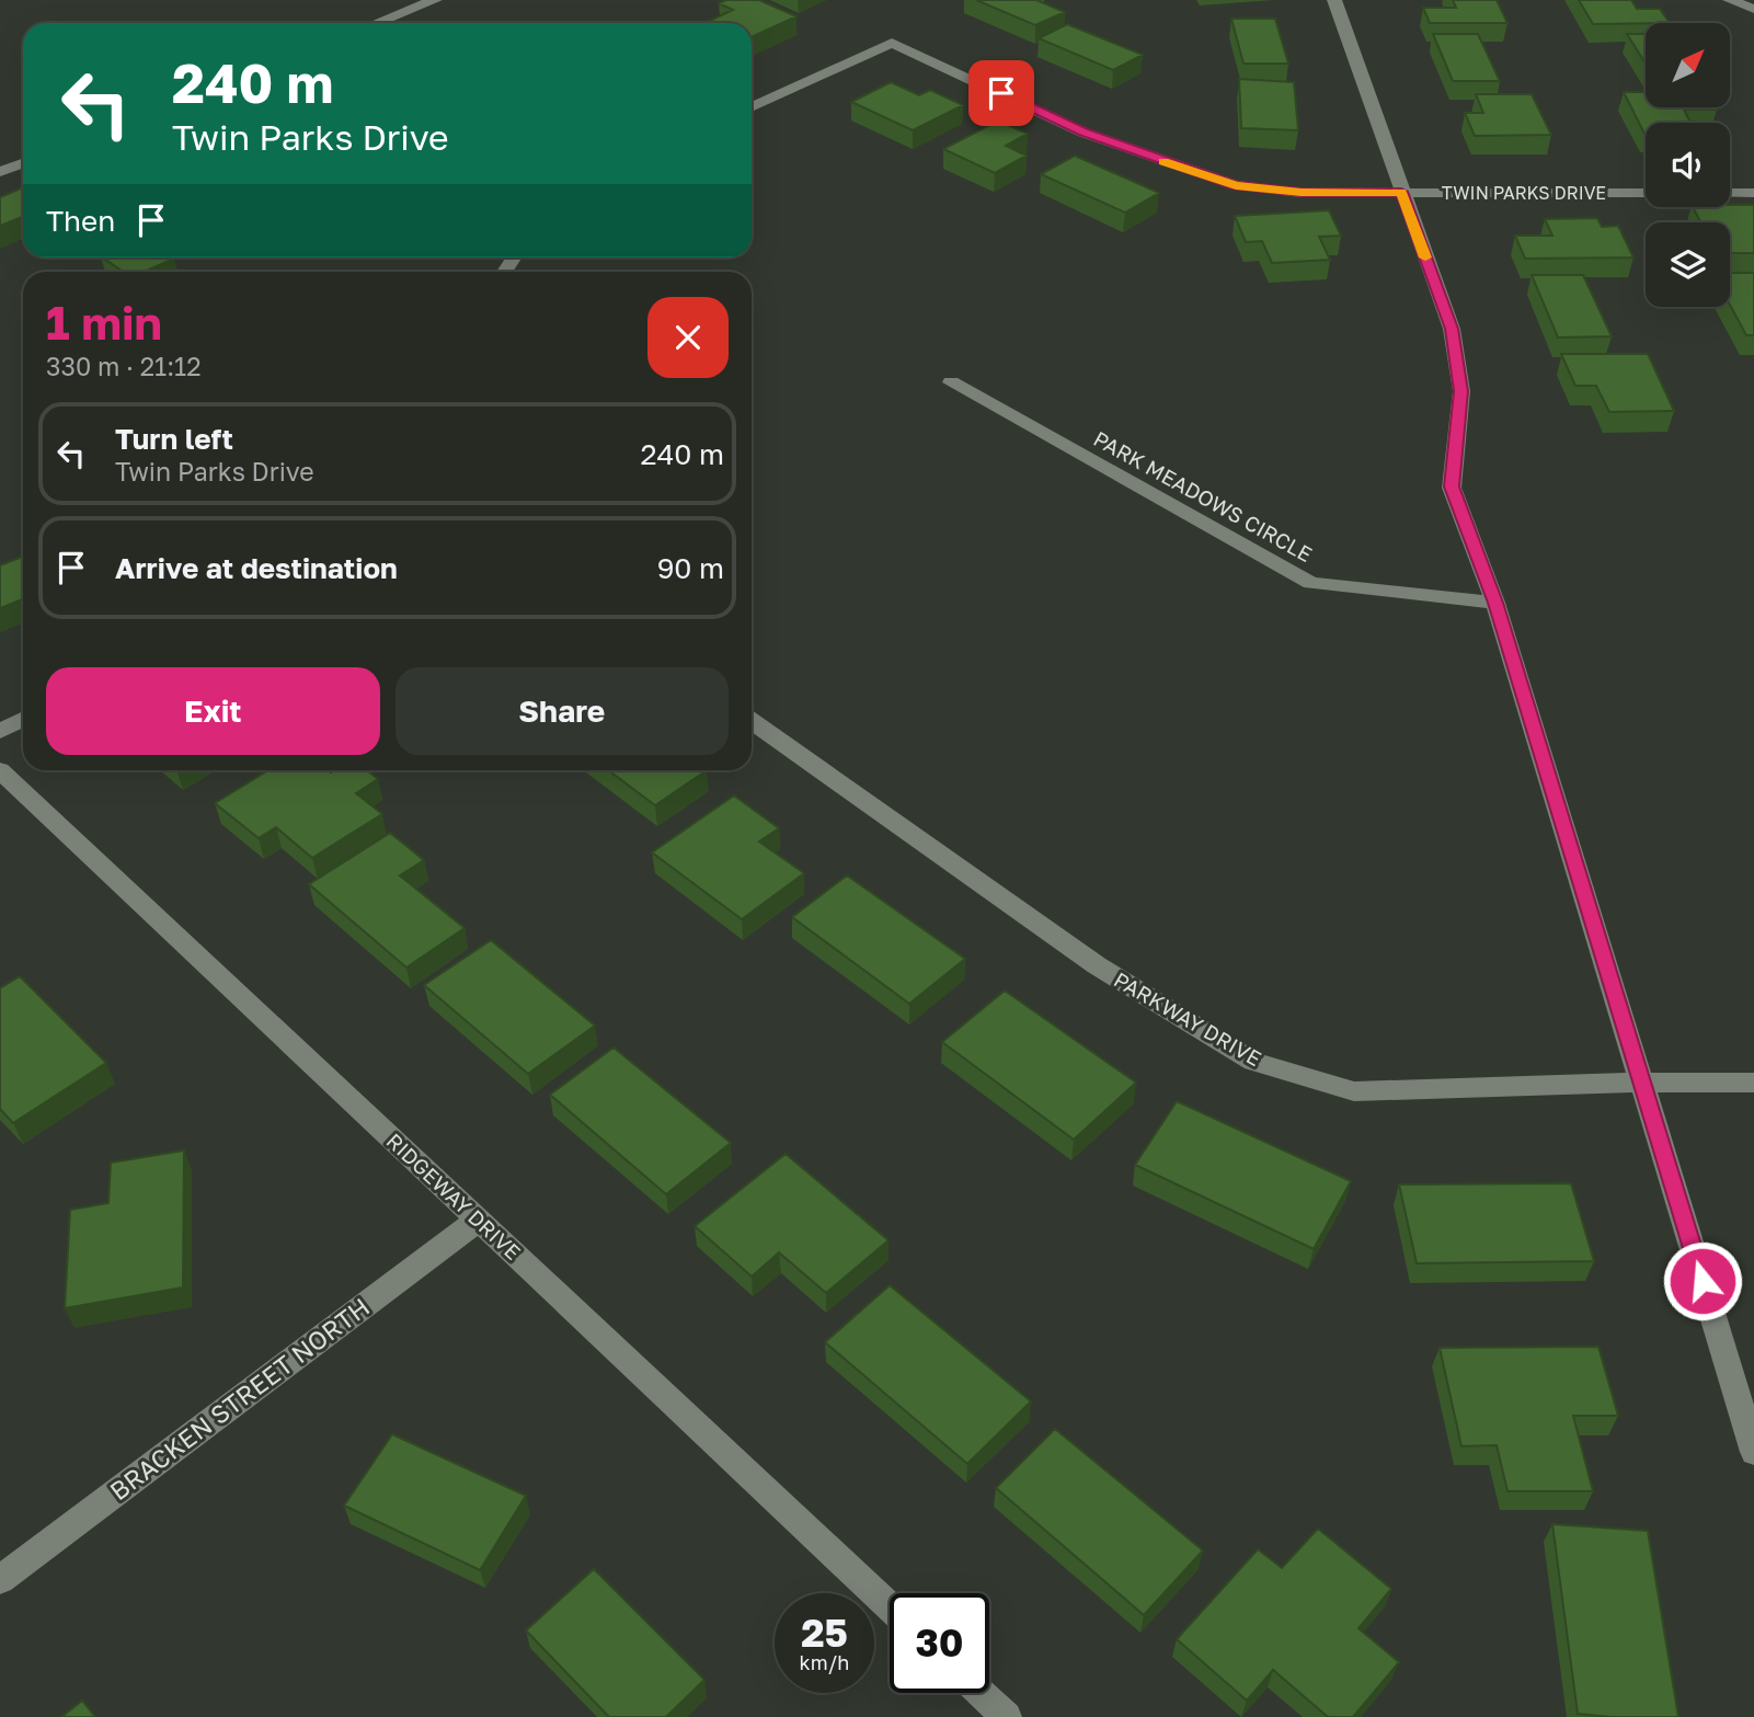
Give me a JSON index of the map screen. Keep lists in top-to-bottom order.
{
  "streets": {
    "street": [
      "TWIN PARKS DRIVE",
      "PARK MEADOWS CIRCLE",
      "PARKWAY DRIVE",
      "RIDGEWAY DRIVE",
      "BRACKEN STREET NORTH"
    ]
  },
  "crossings": [
    ["RIDGEWAY DRIVE", "BRACKEN STREET NORTH"]
  ],
  "north": "top right",
  "page": {
    "turn": ["240 m", "Twin Parks Drive"],
    "then": "Then",
    "heading": ["1 min", "330 m · 21:12"],
    "list": [
      {
        "name": "Turn left",
        "note": "Twin Parks Drive",
        "value": "240 m"
      },
      {
        "name": "Arrive at destination",
        "value": "90 m"
      }
    ],
    "buttons": ["Exit", "Share"],
    "speed": "25 km/h",
    "limit": "30"
  }
}
